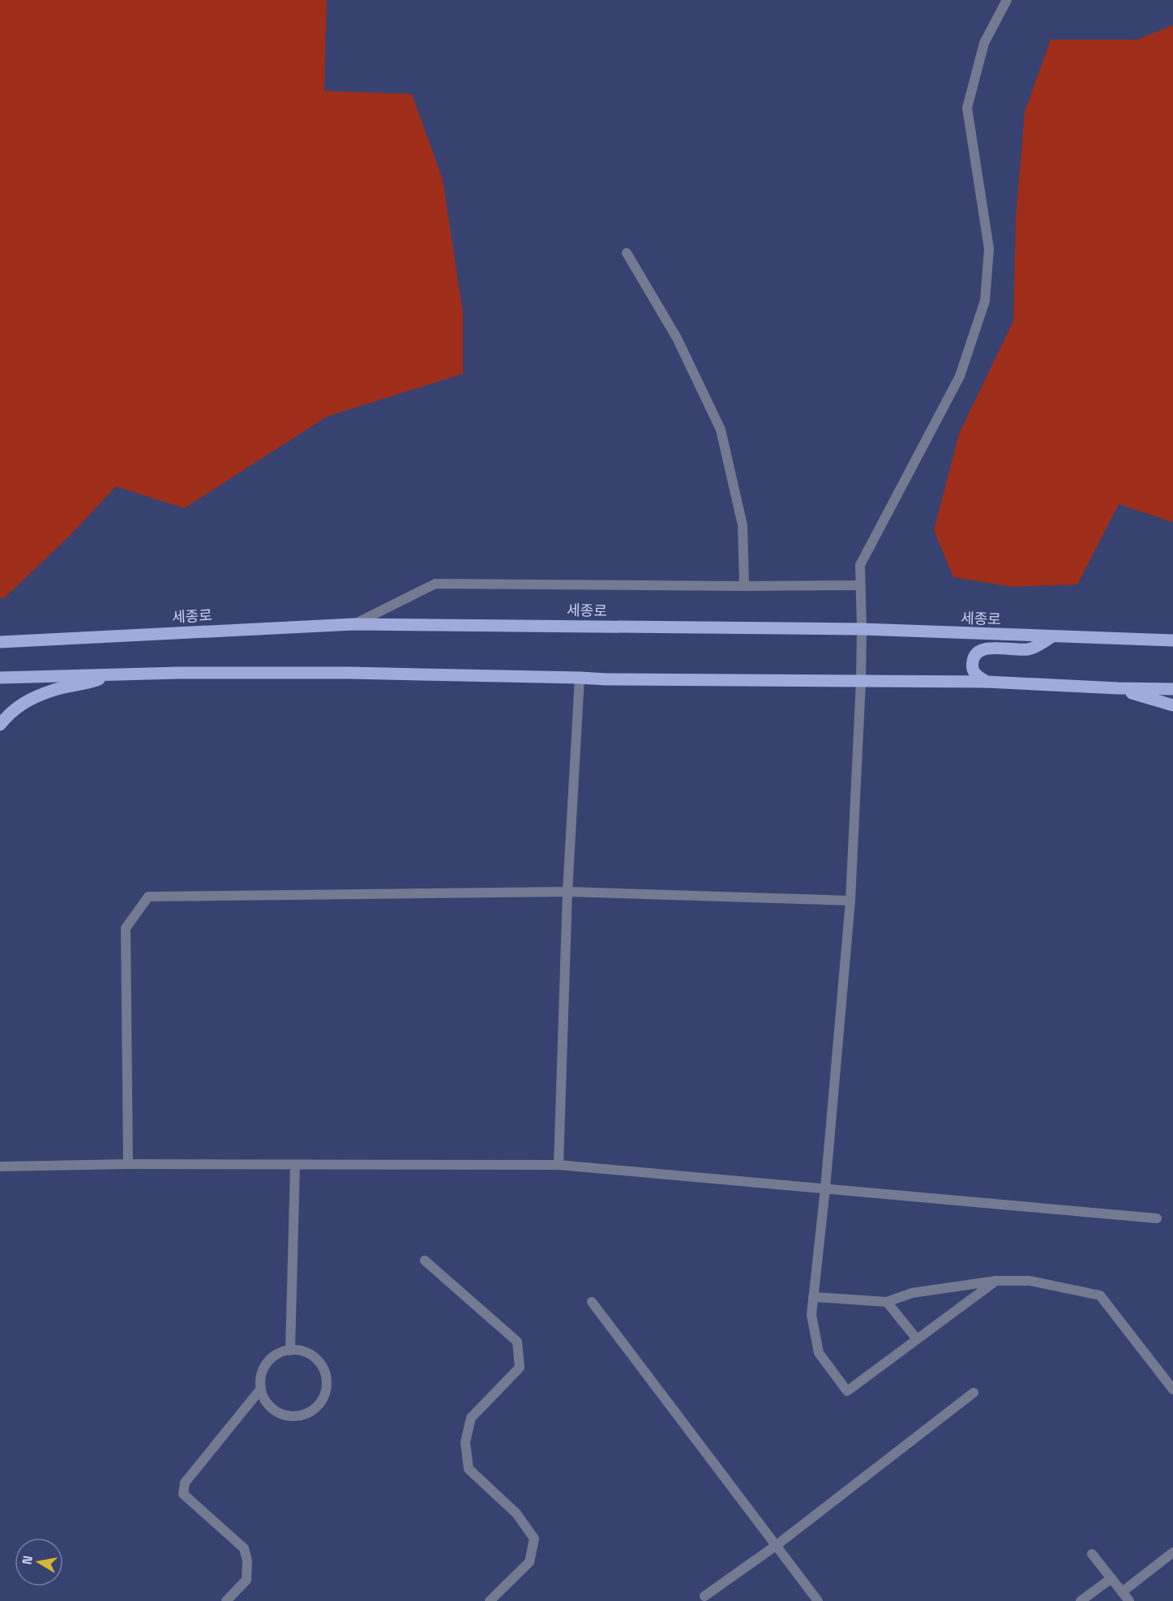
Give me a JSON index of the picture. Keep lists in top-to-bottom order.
{
  "streets": {
    "main road": ["세종로"]
  },
  "north": "left"
}
